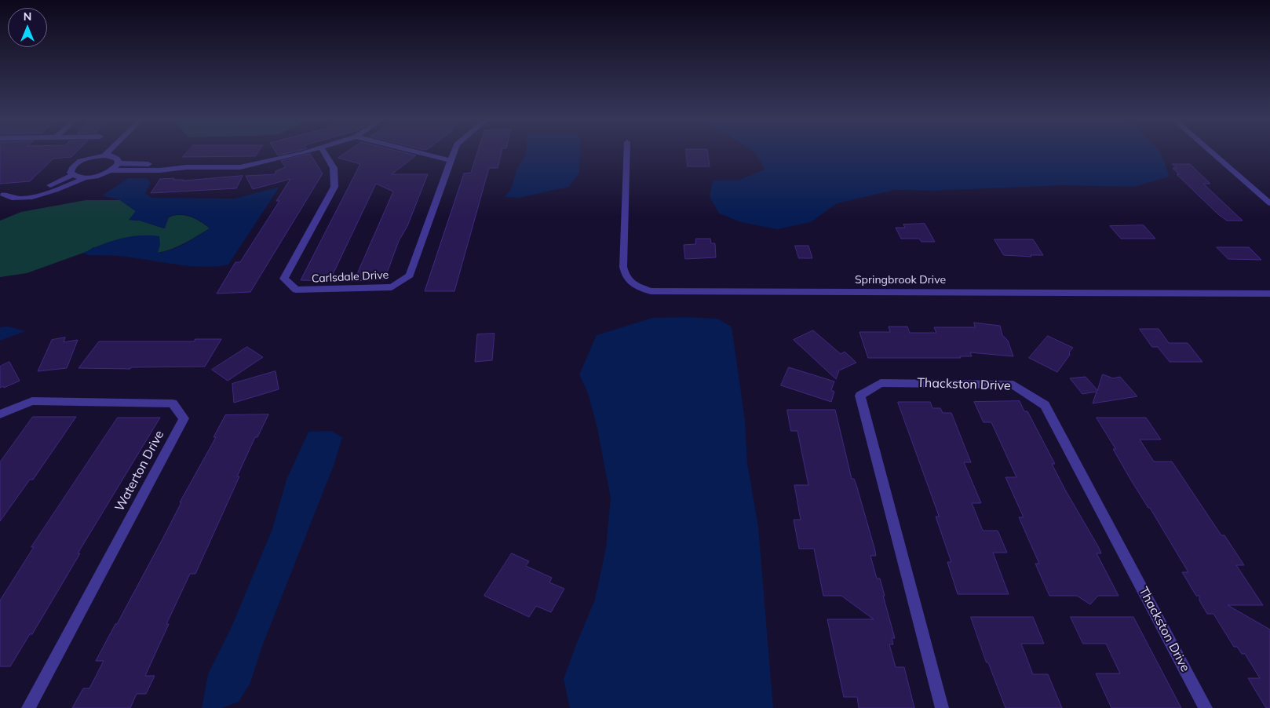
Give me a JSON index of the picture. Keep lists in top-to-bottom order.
{
  "streets": {
    "street": [
      "Carlsdale Drive",
      "Springbrook Drive",
      "Thackston Drive",
      "Waterton Drive"
    ]
  },
  "north": "top"
}
